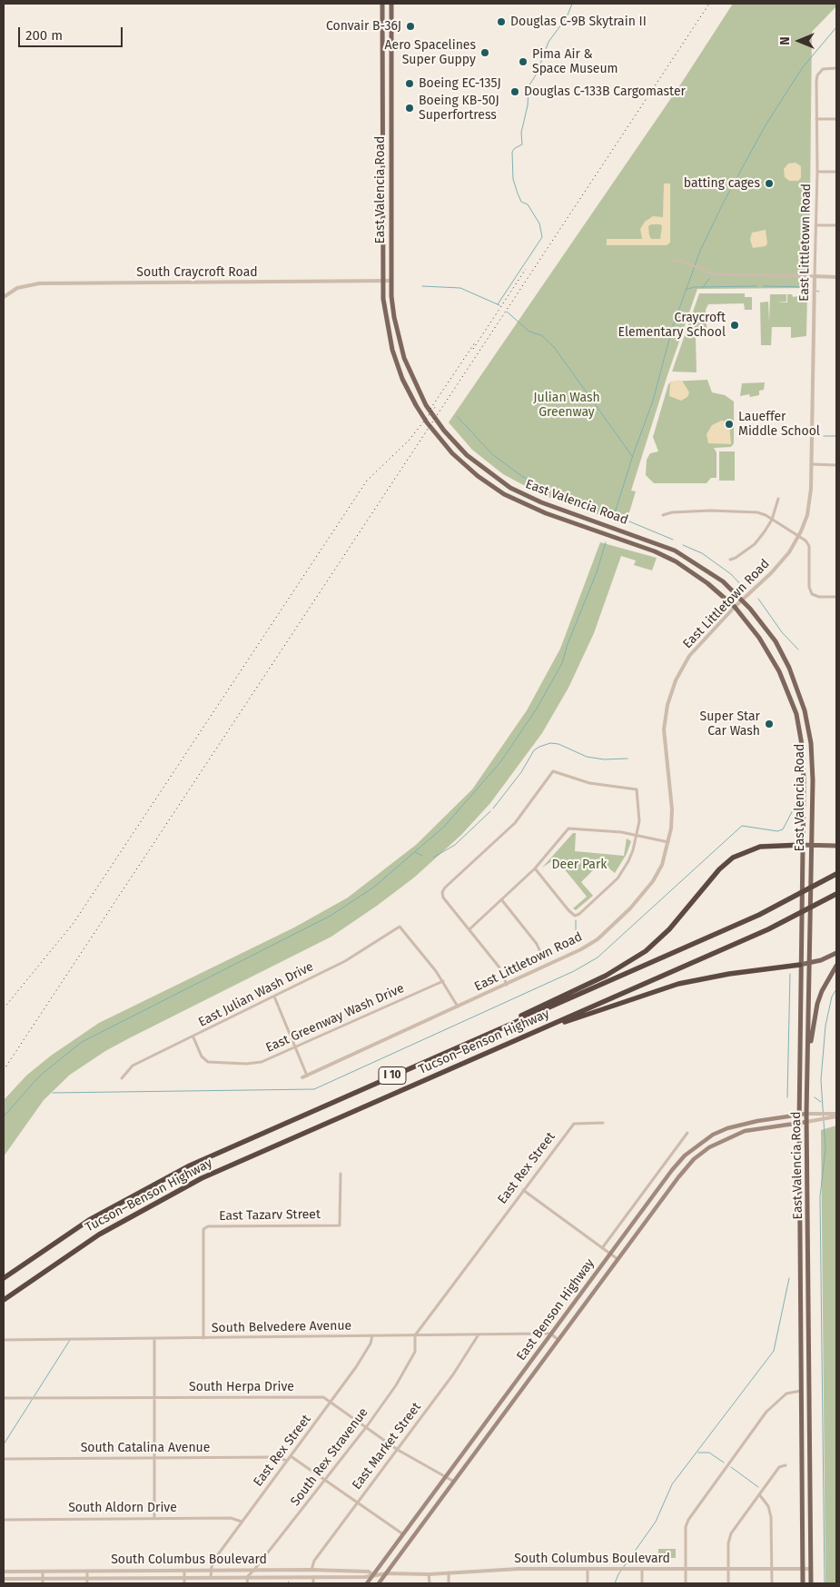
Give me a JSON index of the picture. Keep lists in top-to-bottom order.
{
  "streets": {
    "highway": ["Tucson–Benson Highway", "I 10"],
    "main road": ["East Valencia Road", "East Benson Highway"],
    "street": [
      "East Littletown Road",
      "South Craycroft Road",
      "East Julian Wash Drive",
      "East Greenway Wash Drive",
      "East Rex Street",
      "East Tazarv Street",
      "South Belvedere Avenue",
      "South Herpa Drive",
      "East Market Street",
      "South Catalina Avenue",
      "South Rex Stravenue",
      "South Aldorn Drive",
      "South Columbus Boulevard"
    ]
  },
  "crossings": [
    ["East Valencia Road", "East Littletown Road"],
    ["East Valencia Road", "South Craycroft Road"],
    ["East Valencia Road", "East Benson Highway"],
    ["East Valencia Road", "South Columbus Boulevard"],
    ["East Julian Wash Drive", "East Greenway Wash Drive"],
    ["East Rex Street", "South Belvedere Avenue"],
    ["East Rex Street", "South Herpa Drive"],
    ["East Rex Street", "South Catalina Avenue"],
    ["East Rex Street", "South Rex Stravenue"],
    ["East Rex Street", "South Aldorn Drive"],
    ["East Rex Street", "South Columbus Boulevard"],
    ["East Tazarv Street", "South Belvedere Avenue"],
    ["East Benson Highway", "South Belvedere Avenue"],
    ["East Benson Highway", "South Herpa Drive"],
    ["East Benson Highway", "South Columbus Boulevard"],
    ["South Belvedere Avenue", "East Market Street"],
    ["South Belvedere Avenue", "South Rex Stravenue"],
    ["South Herpa Drive", "East Market Street"],
    ["South Herpa Drive", "South Rex Stravenue"],
    ["East Market Street", "South Columbus Boulevard"],
    ["South Rex Stravenue", "South Columbus Boulevard"]
  ],
  "parks": ["Julian Wash Greenway", "Deer Park"],
  "places": [
    "Douglas C-9B Skytrain II",
    "Convair B-36J",
    "Aero Spacelines Super Guppy",
    "Pima Air & Space Museum",
    "Boeing EC-135J",
    "Douglas C-133B Cargomaster",
    "Boeing KB-50J Superfortress",
    "batting cages",
    "Craycroft Elementary School",
    "Laueffer Middle School",
    "Super Star Car Wash"
  ],
  "scale_bar": "200 m",
  "north": "left"
}
